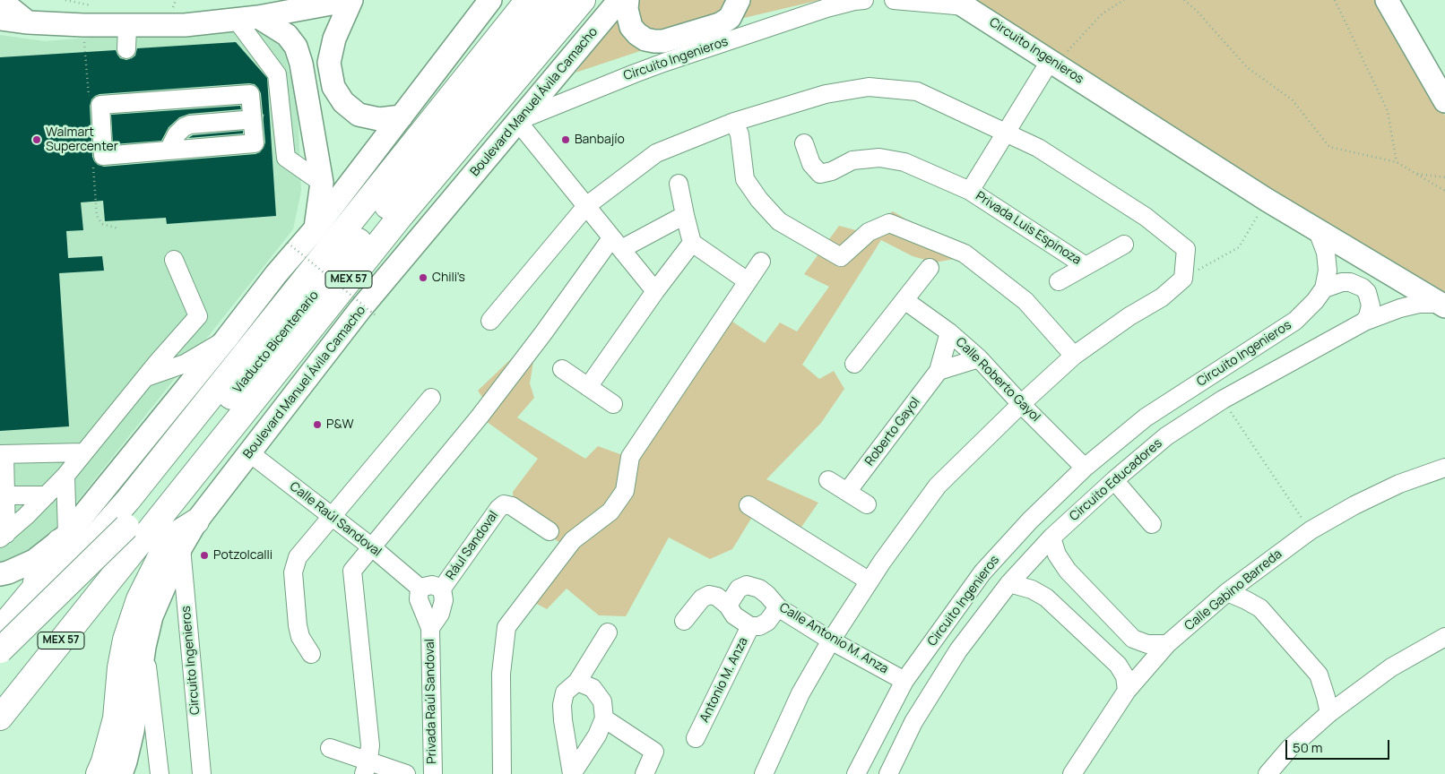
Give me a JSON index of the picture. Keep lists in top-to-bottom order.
{
  "streets": {
    "highway": ["MEX 57", "Viaducto Bicentenario"],
    "main road": ["Circuito Ingenieros", "Boulevard Manuel Ávila Camacho", "Circuito Educadores"],
    "street": [
      "Privada Luis Espinoza",
      "Calle Roberto Gayol",
      "Roberto Gayol",
      "Calle Raúl Sandoval",
      "Rául Sandoval",
      "Calle Gabino Barreda",
      "Calle Antonio M. Anza",
      "Antonio M. Anza",
      "Privada Raúl Sandoval"
    ]
  },
  "crossings": [
    ["Circuito Ingenieros", "Boulevard Manuel Ávila Camacho"],
    ["Circuito Ingenieros", "Privada Luis Espinoza"],
    ["Circuito Ingenieros", "Calle Roberto Gayol"],
    ["Circuito Ingenieros", "Circuito Educadores"],
    ["Circuito Ingenieros", "Calle Antonio M. Anza"],
    ["Boulevard Manuel Ávila Camacho", "Calle Raúl Sandoval"],
    ["Calle Roberto Gayol", "Roberto Gayol"],
    ["Calle Antonio M. Anza", "Antonio M. Anza"]
  ],
  "places": [
    "Walmart Supercenter",
    "Banbajío",
    "Chili's",
    "P&W",
    "Potzolcalli"
  ],
  "scale_bar": "50 m"
}
